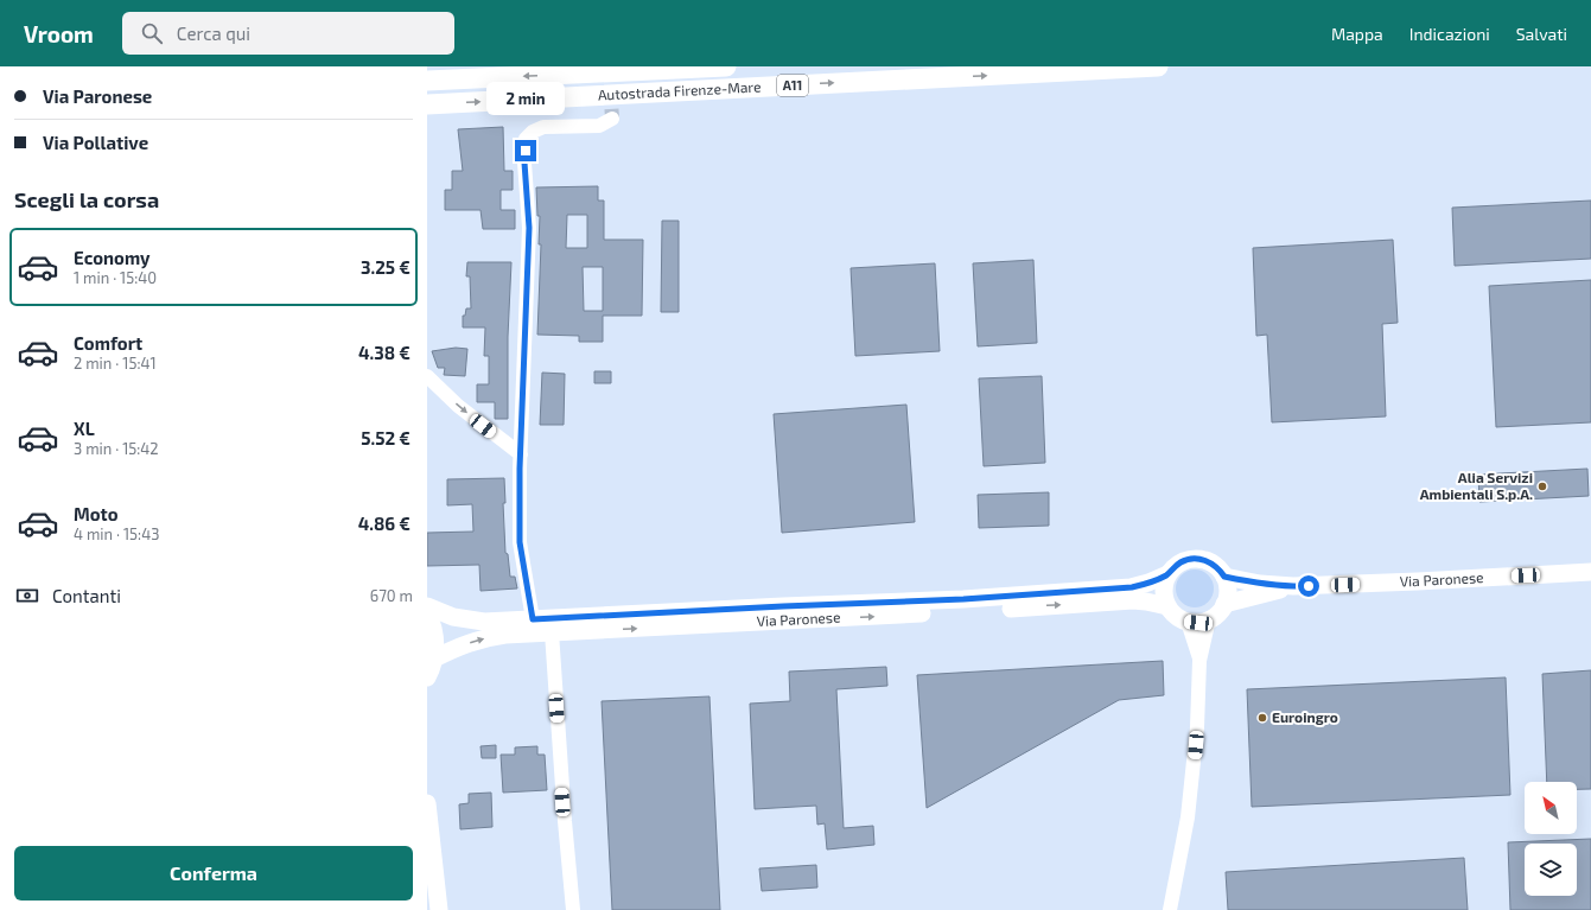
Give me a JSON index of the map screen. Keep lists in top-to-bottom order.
{
  "streets": {
    "highway": ["A11", "Autostrada Firenze-Mare"],
    "main road": ["Via Paronese"]
  },
  "places": ["Alia Servizi Ambientali S.p.A.", "Euroingro"],
  "north": "top left",
  "page": {
    "header": "Vroom",
    "search": "Cerca qui",
    "nav": ["Mappa", "Indicazioni", "Salvati"],
    "banner": ["Via Paronese", "Via Pollative"],
    "bubble": "2 min",
    "heading": "Scegli la corsa",
    "list": [
      {
        "name": "Economy",
        "note": "1 min · 15:40",
        "value": "3.25 €"
      },
      {
        "name": "Comfort",
        "note": "2 min · 15:41",
        "value": "4.38 €"
      },
      {
        "name": "XL",
        "note": "3 min · 15:42",
        "value": "5.52 €"
      },
      {
        "name": "Moto",
        "note": "4 min · 15:43",
        "value": "4.86 €"
      }
    ],
    "pay": ["Contanti", "670 m"],
    "buttons": "Conferma"
  }
}
